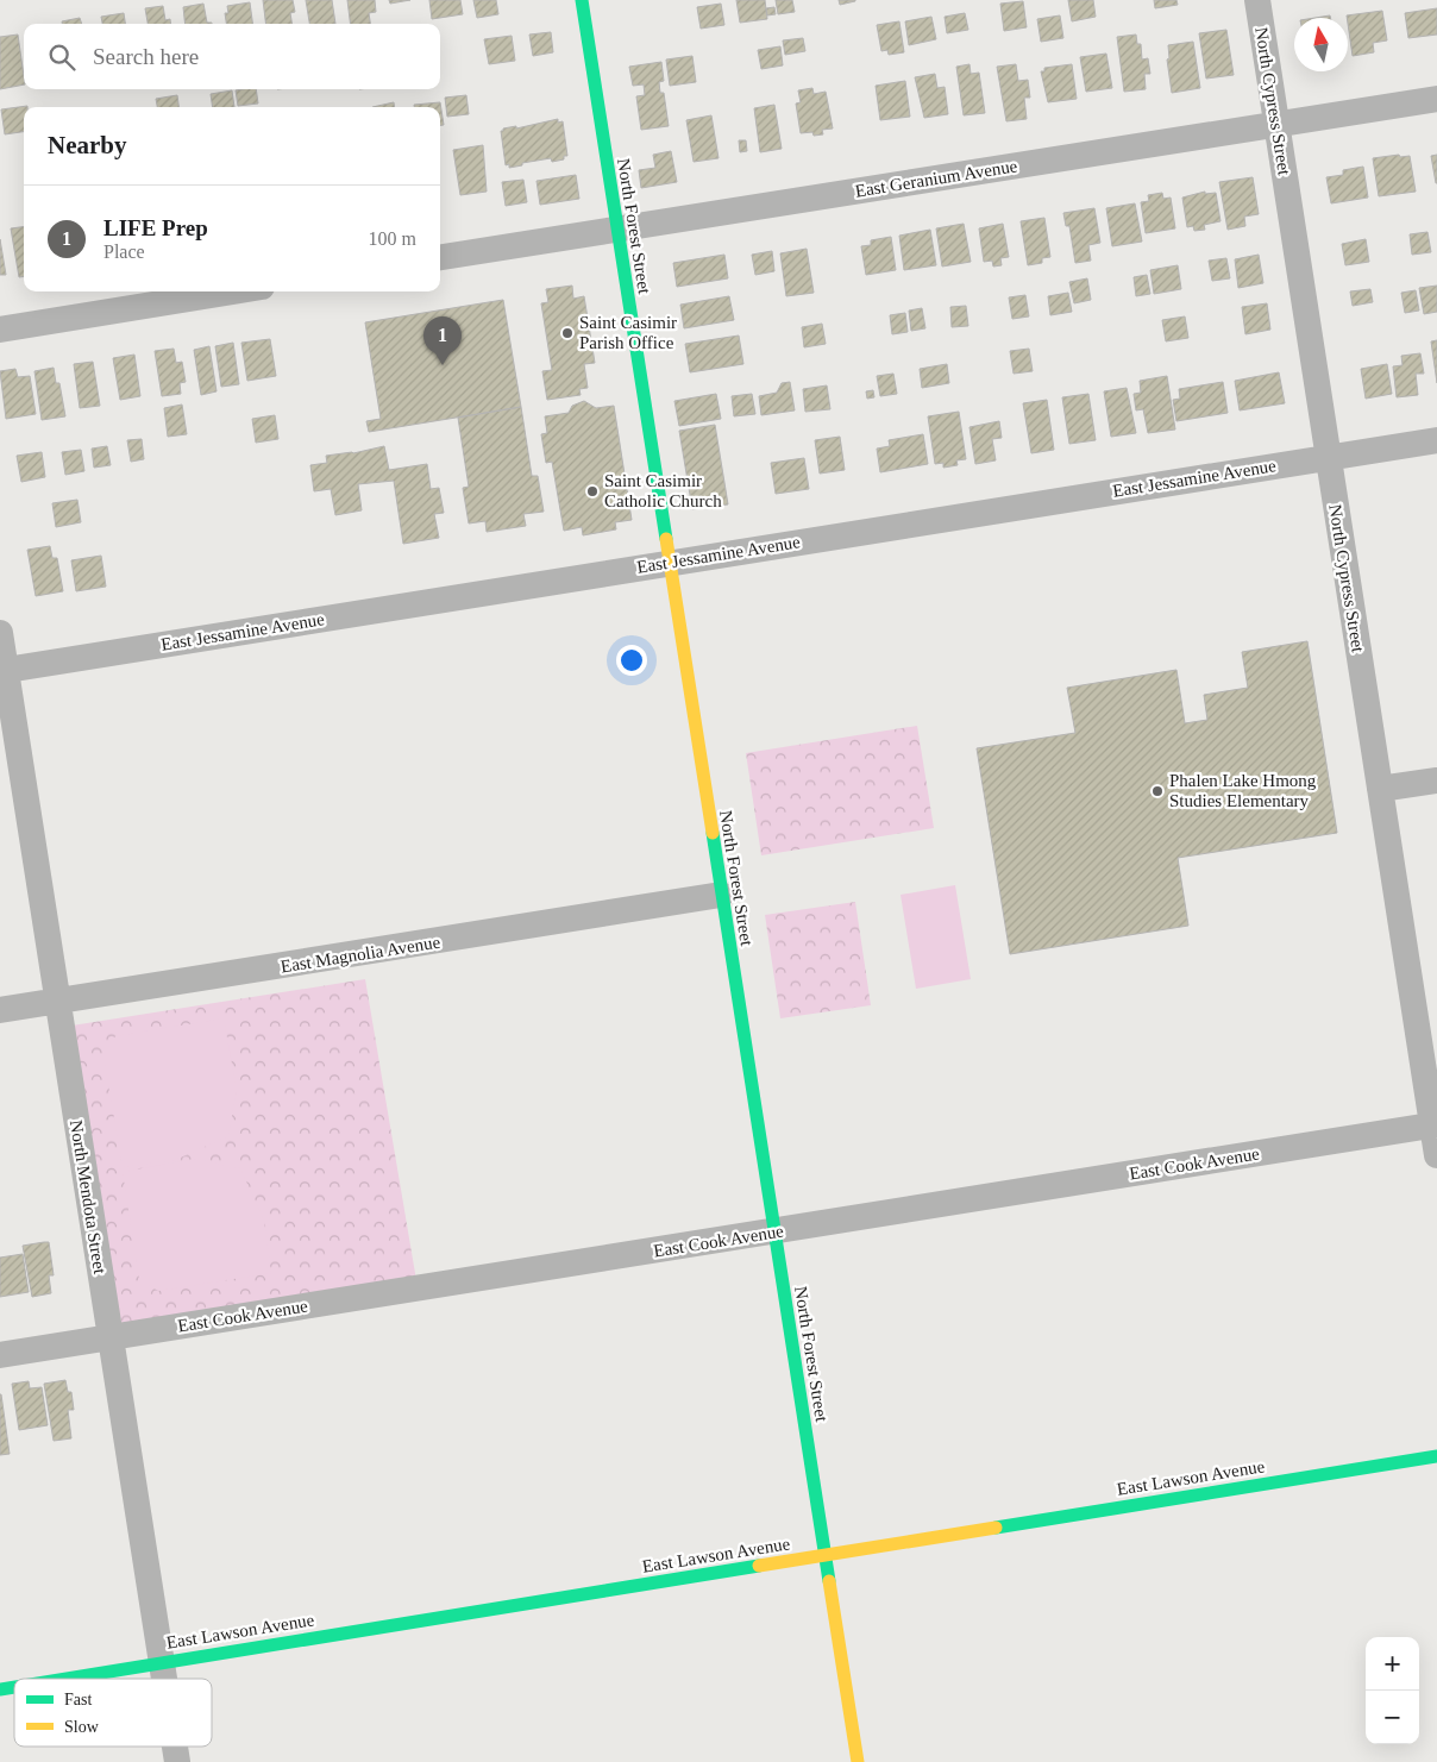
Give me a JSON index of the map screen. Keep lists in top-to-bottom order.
{
  "streets": {
    "street": [
      "North Cypress Street",
      "East Geranium Avenue",
      "North Forest Street",
      "East Jessamine Avenue",
      "East Magnolia Avenue",
      "East Cook Avenue",
      "North Mendota Street",
      "East Lawson Avenue"
    ]
  },
  "crossings": [
    ["North Cypress Street", "East Geranium Avenue"],
    ["North Cypress Street", "East Jessamine Avenue"],
    ["North Cypress Street", "East Cook Avenue"],
    ["East Geranium Avenue", "North Forest Street"],
    ["North Forest Street", "East Jessamine Avenue"],
    ["North Forest Street", "East Magnolia Avenue"],
    ["North Forest Street", "East Cook Avenue"],
    ["North Forest Street", "East Lawson Avenue"],
    ["East Jessamine Avenue", "North Mendota Street"],
    ["East Magnolia Avenue", "North Mendota Street"],
    ["East Cook Avenue", "North Mendota Street"],
    ["North Mendota Street", "East Lawson Avenue"]
  ],
  "places": ["Saint Casimir Parish Office", "Saint Casimir Catholic Church", "Phalen Lake Hmong Studies Elementary"],
  "legend": ["Fast", "Slow"],
  "north": "top",
  "page": {
    "search": "Search here",
    "heading": "Nearby",
    "list": [
      {
        "mark": "1",
        "name": "LIFE Prep",
        "note": "Place",
        "value": "100 m"
      }
    ],
    "pins": "1",
    "map_buttons": ["+", "−"]
  }
}
